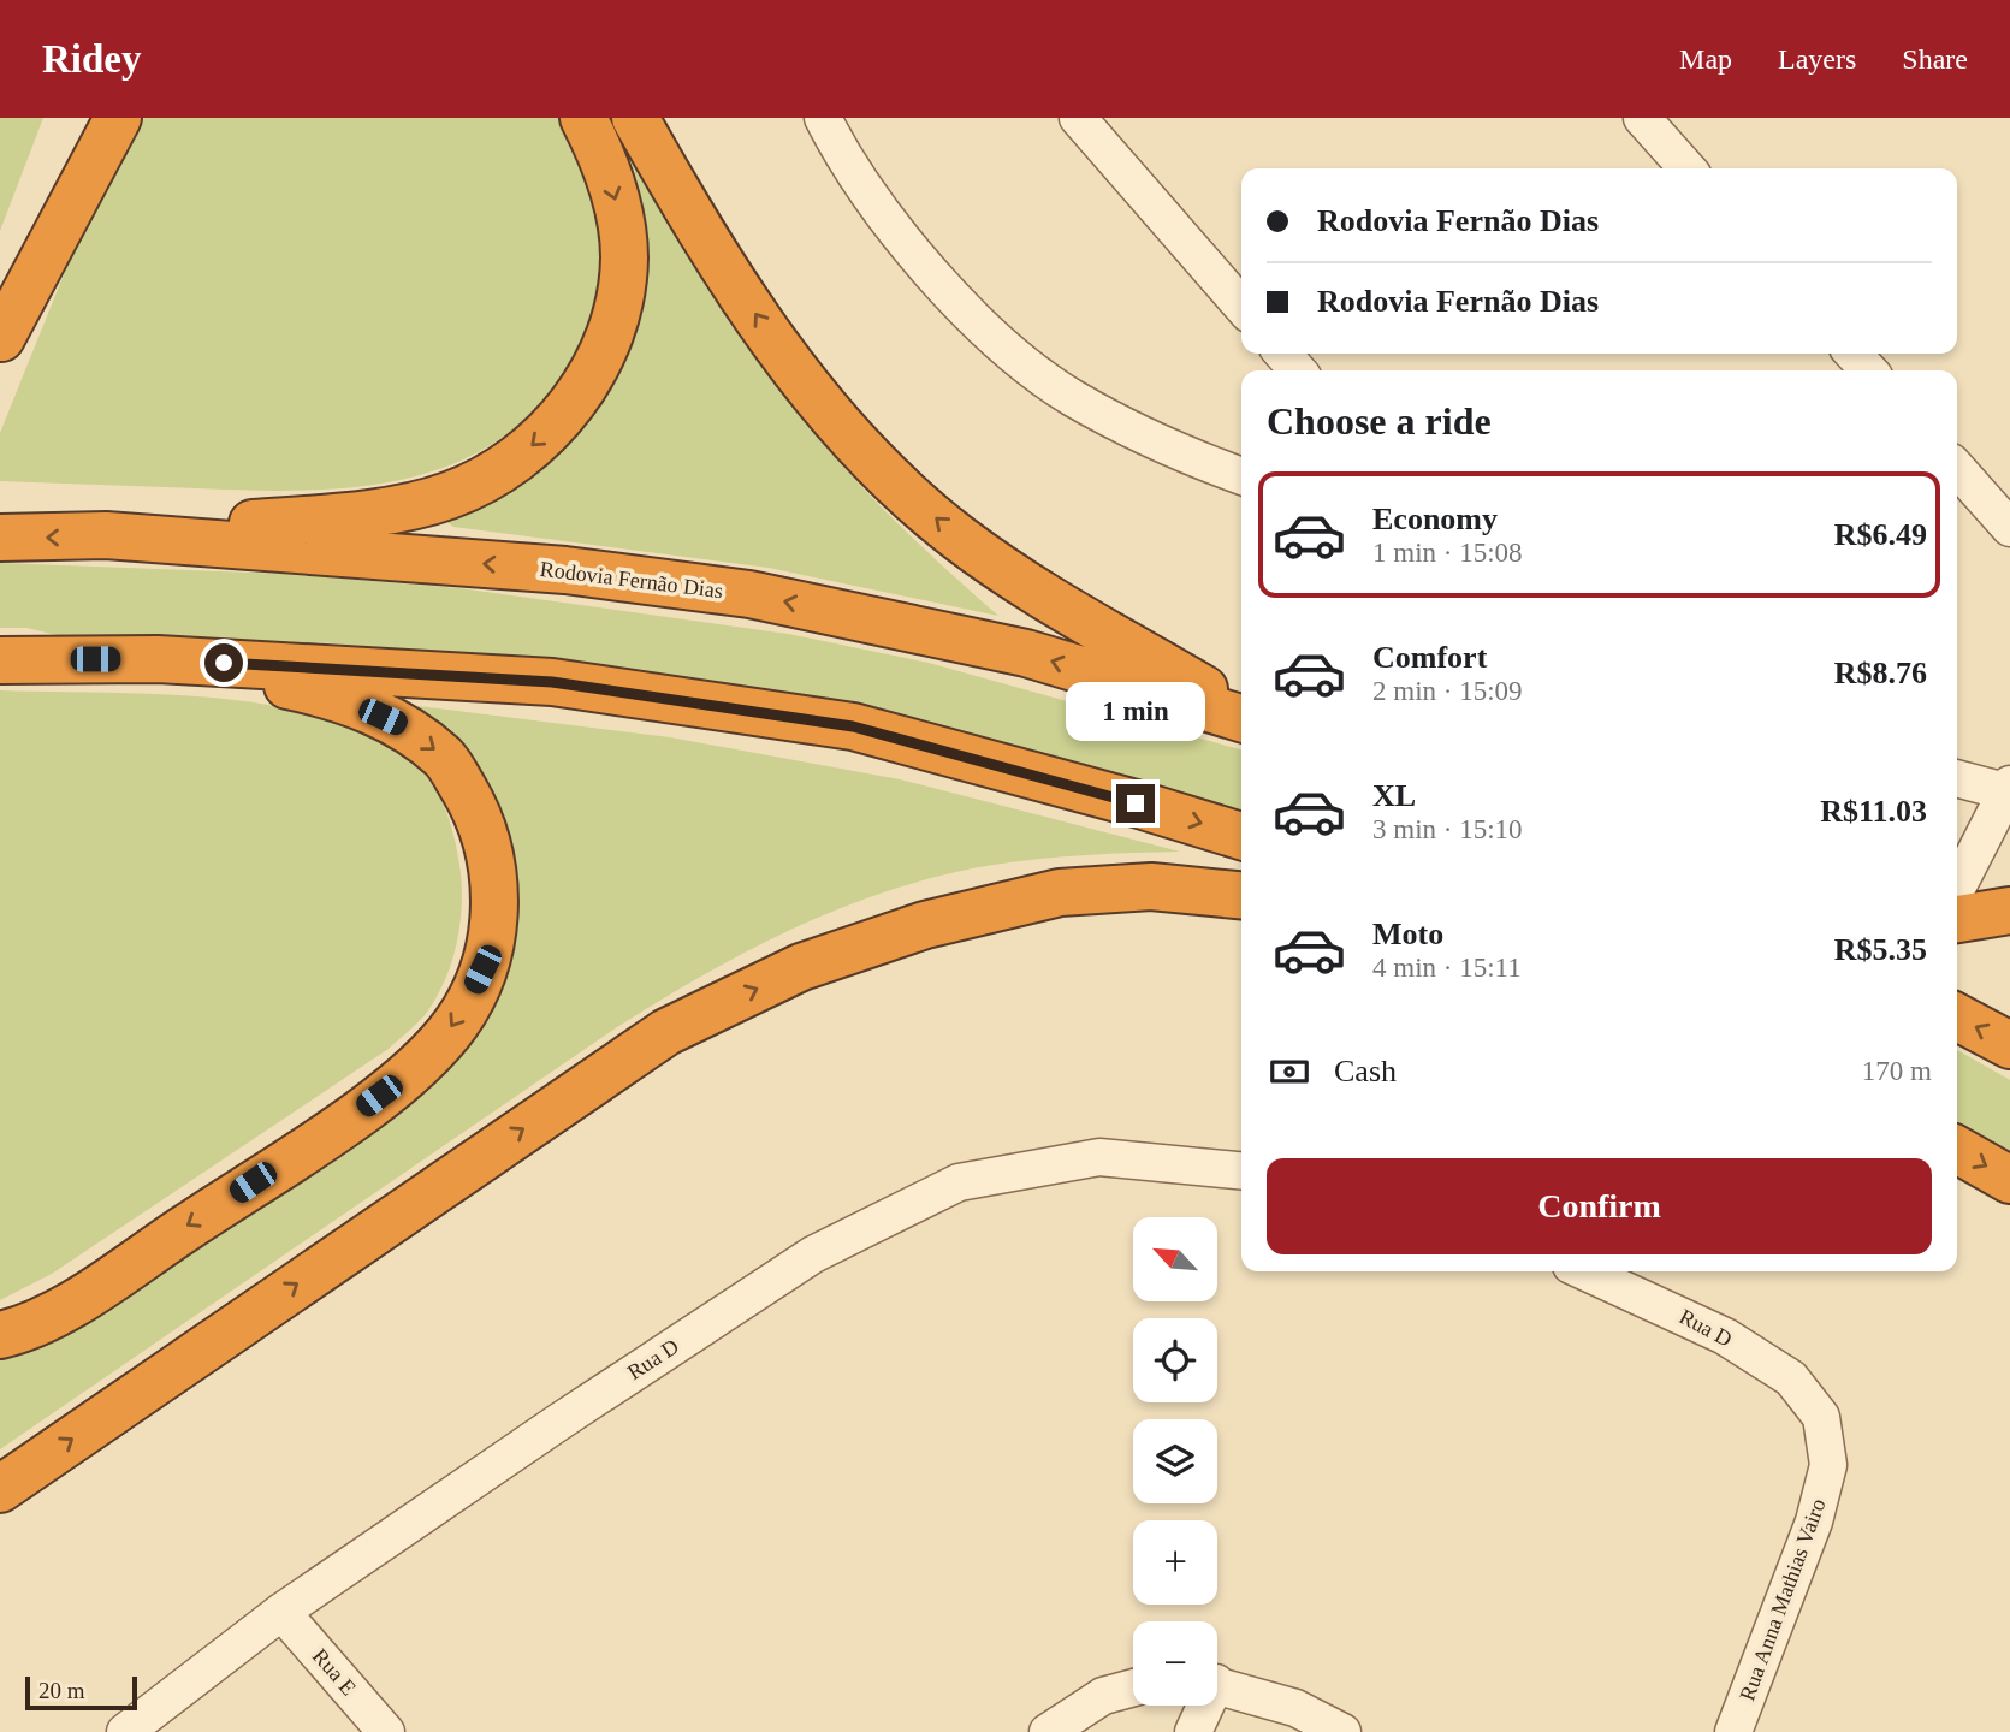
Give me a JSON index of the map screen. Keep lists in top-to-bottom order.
{
  "streets": {
    "highway": ["Rodovia Fernão Dias"],
    "street": ["Rua D", "Rua Anna Mathias Vairo", "Rua E"]
  },
  "crossings": [
    ["Rua D", "Rua Anna Mathias Vairo"],
    ["Rua D", "Rua E"]
  ],
  "scale_bar": "20 m",
  "north": "top left",
  "page": {
    "header": "Ridey",
    "nav": ["Map", "Layers", "Share"],
    "banner": ["Rodovia Fernão Dias", "Rodovia Fernão Dias"],
    "heading": "Choose a ride",
    "list": [
      {
        "name": "Economy",
        "note": "1 min · 15:08",
        "value": "R$6.49"
      },
      {
        "name": "Comfort",
        "note": "2 min · 15:09",
        "value": "R$8.76"
      },
      {
        "name": "XL",
        "note": "3 min · 15:10",
        "value": "R$11.03"
      },
      {
        "name": "Moto",
        "note": "4 min · 15:11",
        "value": "R$5.35"
      }
    ],
    "bubble": "1 min",
    "pay": ["Cash", "170 m"],
    "buttons": "Confirm",
    "map_buttons": ["+", "−"],
    "scale": "20 m"
  }
}
